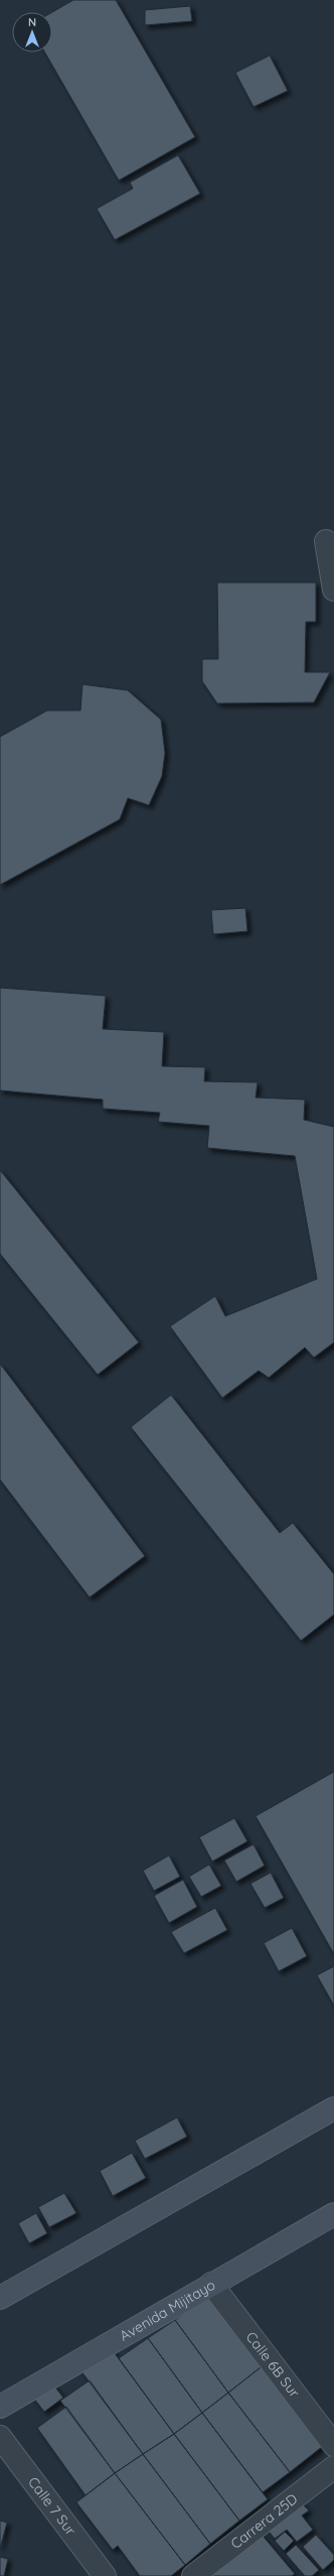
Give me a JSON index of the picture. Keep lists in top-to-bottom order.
{
  "streets": {
    "main road": ["Avenida Mijitayo"],
    "street": ["Calle 6B Sur", "Calle 7 Sur", "Carrera 25D"]
  },
  "crossings": [
    ["Avenida Mijitayo", "Calle 6B Sur"]
  ],
  "north": "top"
}
